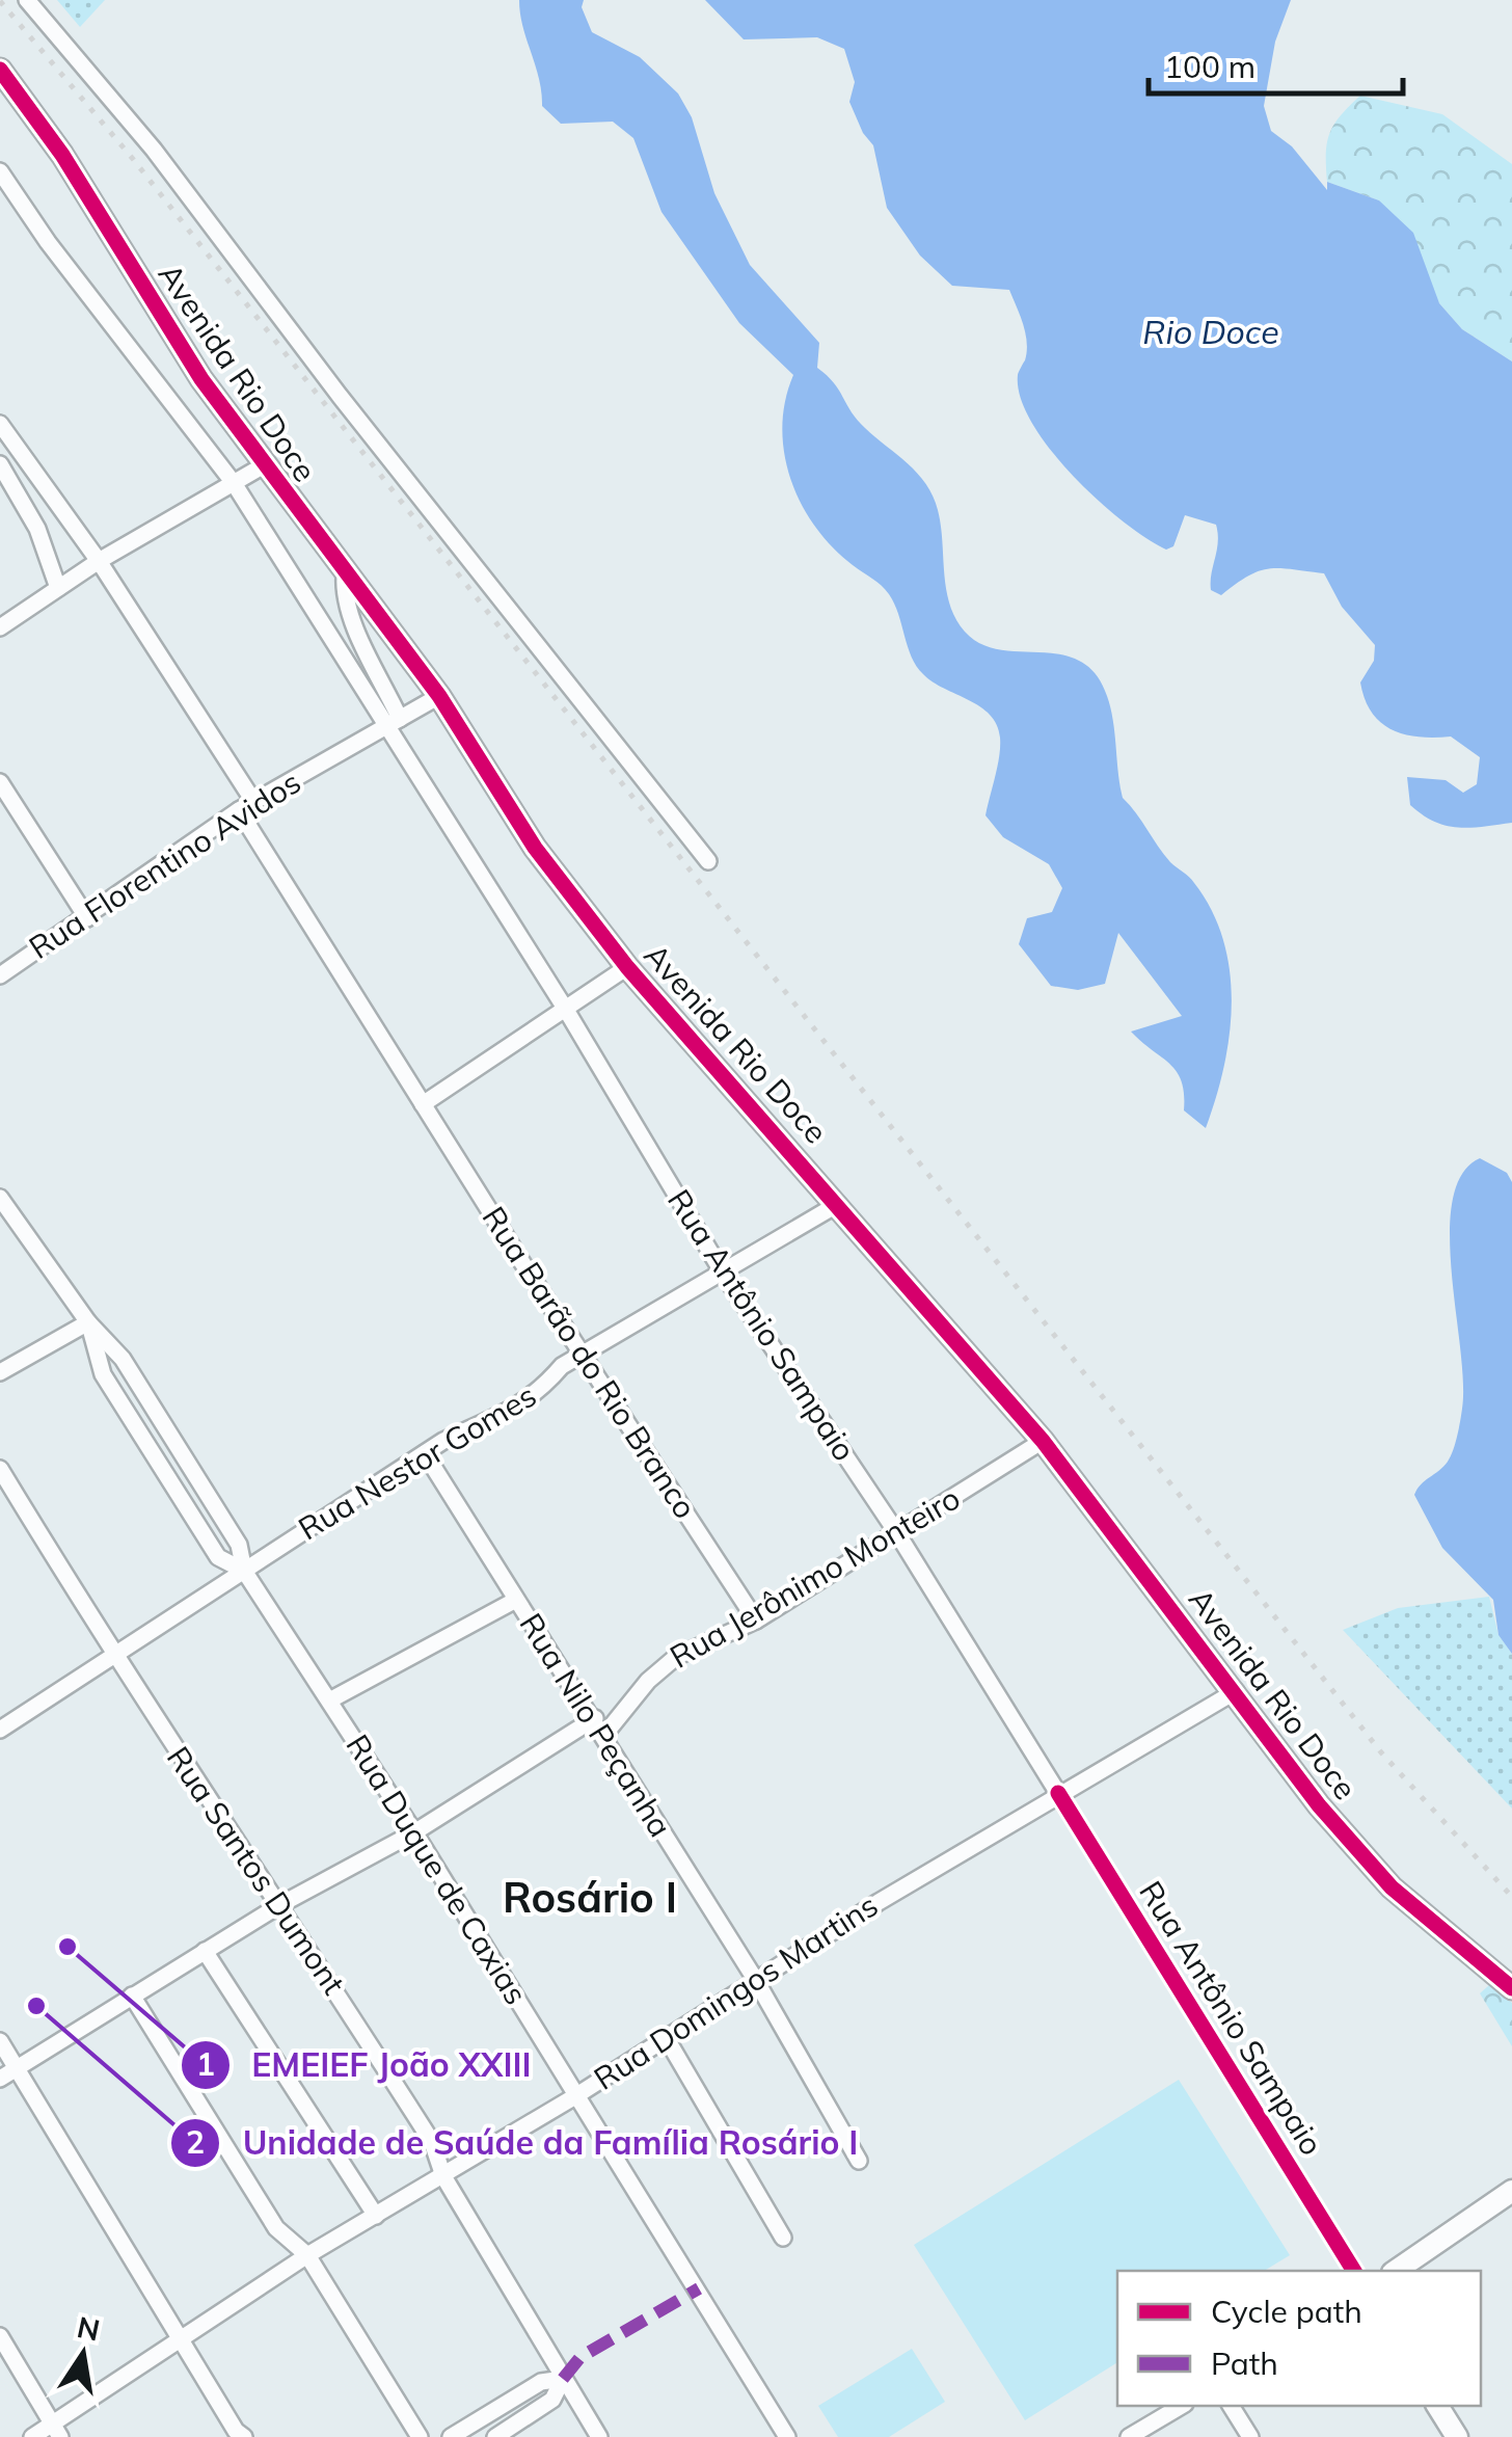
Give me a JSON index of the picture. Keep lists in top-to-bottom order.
{
  "streets": {
    "street": [
      "Avenida Rio Doce",
      "Rua Florentino Avidos",
      "Rua Antônio Sampaio",
      "Rua Barão do Rio Branco",
      "Rua Nestor Gomes",
      "Rua Jerônimo Monteiro",
      "Rua Nilo Peçanha",
      "Rua Duque de Caxias",
      "Rua Santos Dumont",
      "Rua Domingos Martins"
    ]
  },
  "crossings": [
    ["Avenida Rio Doce", "Rua Florentino Avidos"],
    ["Avenida Rio Doce", "Rua Nestor Gomes"],
    ["Avenida Rio Doce", "Rua Jerônimo Monteiro"],
    ["Avenida Rio Doce", "Rua Domingos Martins"],
    ["Rua Florentino Avidos", "Rua Antônio Sampaio"],
    ["Rua Florentino Avidos", "Rua Barão do Rio Branco"],
    ["Rua Antônio Sampaio", "Rua Nestor Gomes"],
    ["Rua Antônio Sampaio", "Rua Jerônimo Monteiro"],
    ["Rua Antônio Sampaio", "Rua Domingos Martins"],
    ["Rua Barão do Rio Branco", "Rua Nestor Gomes"],
    ["Rua Barão do Rio Branco", "Rua Jerônimo Monteiro"],
    ["Rua Nestor Gomes", "Rua Nilo Peçanha"],
    ["Rua Nestor Gomes", "Rua Duque de Caxias"],
    ["Rua Nestor Gomes", "Rua Santos Dumont"],
    ["Rua Jerônimo Monteiro", "Rua Nilo Peçanha"],
    ["Rua Nilo Peçanha", "Rua Domingos Martins"],
    ["Rua Duque de Caxias", "Rua Domingos Martins"],
    ["Rua Santos Dumont", "Rua Domingos Martins"]
  ],
  "districts": ["Rosário I"],
  "water": ["Rio Doce"],
  "places": ["EMEIEF João XXIII", "Unidade de Saúde da Família Rosário I"],
  "legend": ["Cycle path", "Path"],
  "scale_bar": "100 m",
  "north": "top"
}
